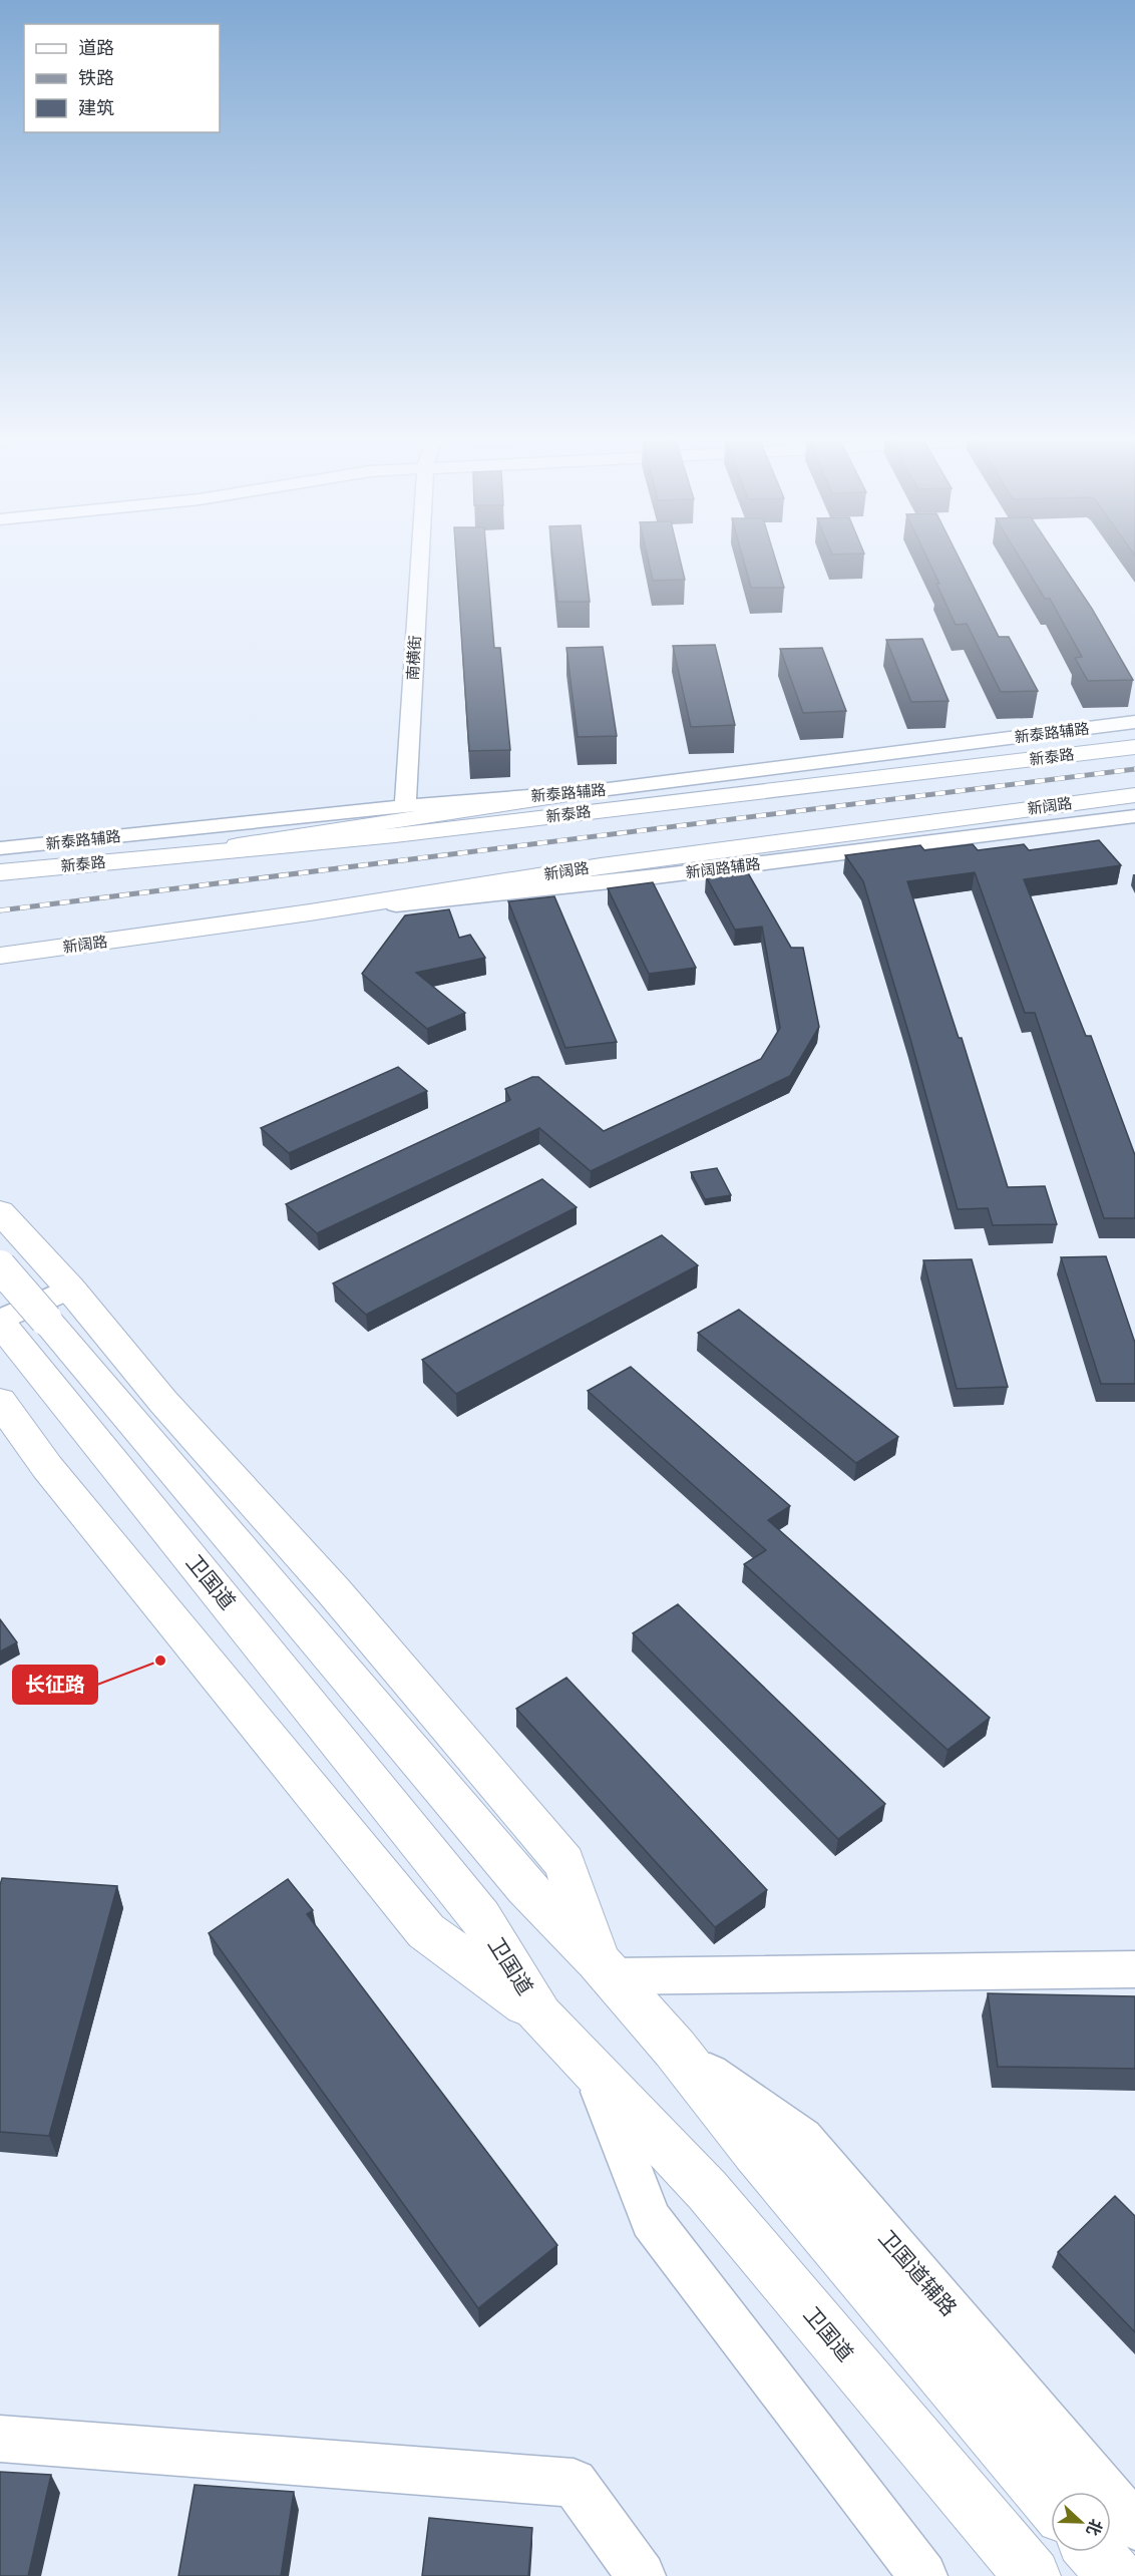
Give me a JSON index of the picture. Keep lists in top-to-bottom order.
{
  "streets": {
    "main road": ["新泰路", "新阔路", "卫国道"],
    "street": [
      "南横街",
      "新泰路辅路",
      "新阔路辅路",
      "卫国道辅路"
    ]
  },
  "crossings": [
    ["南横街", "新泰路辅路"],
    ["新泰路辅路", "新泰路"],
    ["新阔路", "新阔路辅路"]
  ],
  "places": ["长征路"],
  "legend": ["道路", "铁路", "建筑"],
  "north": "right"
}
